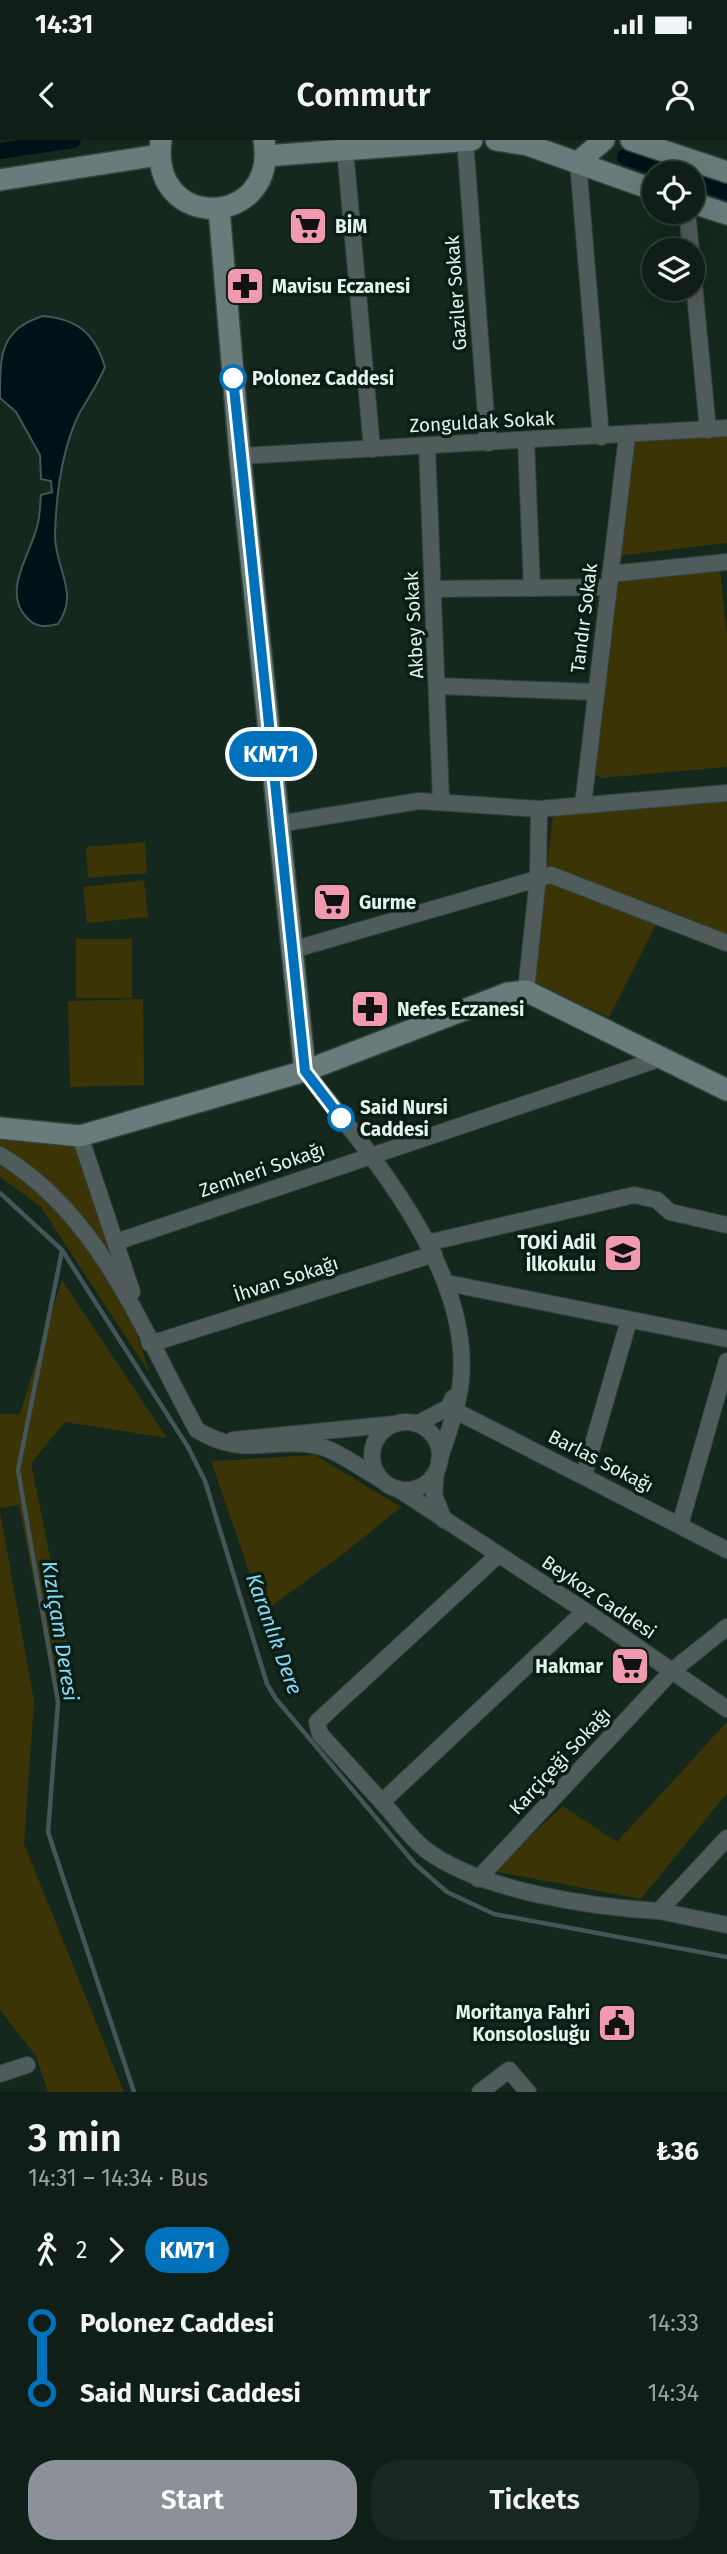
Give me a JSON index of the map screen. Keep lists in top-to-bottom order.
{
  "streets": {
    "street": [
      "Gaziler Sokak",
      "Zonguldak Sokak",
      "Tandır Sokak",
      "Akbey Sokak",
      "Zemheri Sokağı",
      "İhvan Sokağı",
      "Barlas Sokağı",
      "Beykoz Caddesi",
      "Karçiçeği Sokağı"
    ]
  },
  "crossings": [
    ["Gaziler Sokak", "Zonguldak Sokak"],
    ["Zonguldak Sokak", "Tandır Sokak"],
    ["Zonguldak Sokak", "Akbey Sokak"],
    ["Beykoz Caddesi", "Karçiçeği Sokağı"]
  ],
  "water": ["Kızılçam Deresi", "Karanlık Dere"],
  "places": {
    "supermarket": ["BİM", "Gurme", "Hakmar"],
    "pharmacy": ["Mavisu Eczanesi", "Nefes Eczanesi"],
    "other": ["Polonez Caddesi", "Said Nursi Caddesi"],
    "school or university": ["TOKİ Adil İlkokulu"],
    "public building": ["Moritanya Fahri Konsolosluğu"]
  },
  "lines": ["bus line KM71"],
  "page": {
    "status": "14:31",
    "header": "Commutr",
    "on_map": "KM71",
    "heading": ["3 min", "14:31 – 14:34 · Bus", "₺36"],
    "legs": ["2", "KM71"],
    "list": [
      {
        "name": "Polonez Caddesi",
        "value": "14:33"
      },
      {
        "name": "Said Nursi Caddesi",
        "value": "14:34"
      }
    ],
    "buttons": ["Start", "Tickets"]
  }
}
